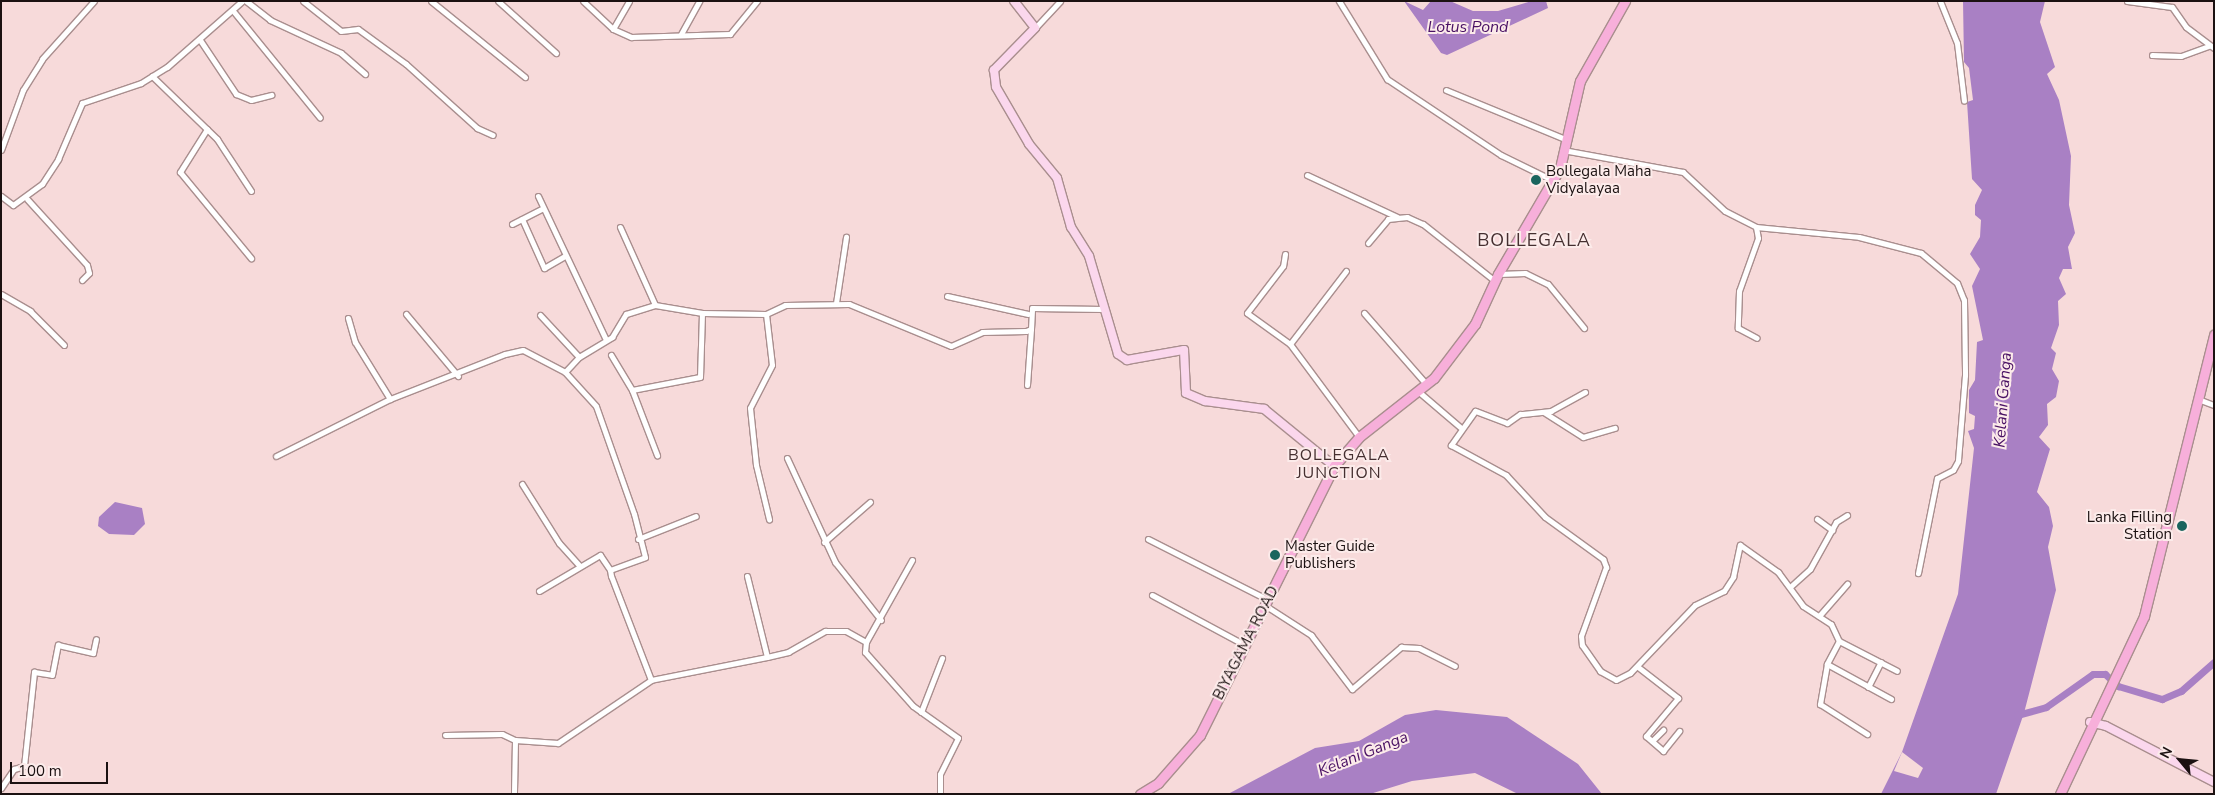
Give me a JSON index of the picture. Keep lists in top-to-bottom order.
{
  "streets": {
    "main road": ["BIYAGAMA ROAD"]
  },
  "districts": ["BOLLEGALA", "BOLLEGALA JUNCTION"],
  "water": ["Lotus Pond", "Kelani Ganga"],
  "places": ["Bollegala Maha Vidyalayaa", "Lanka Filling Station", "Master Guide Publishers"],
  "scale_bar": "100 m",
  "north": "top left"
}
